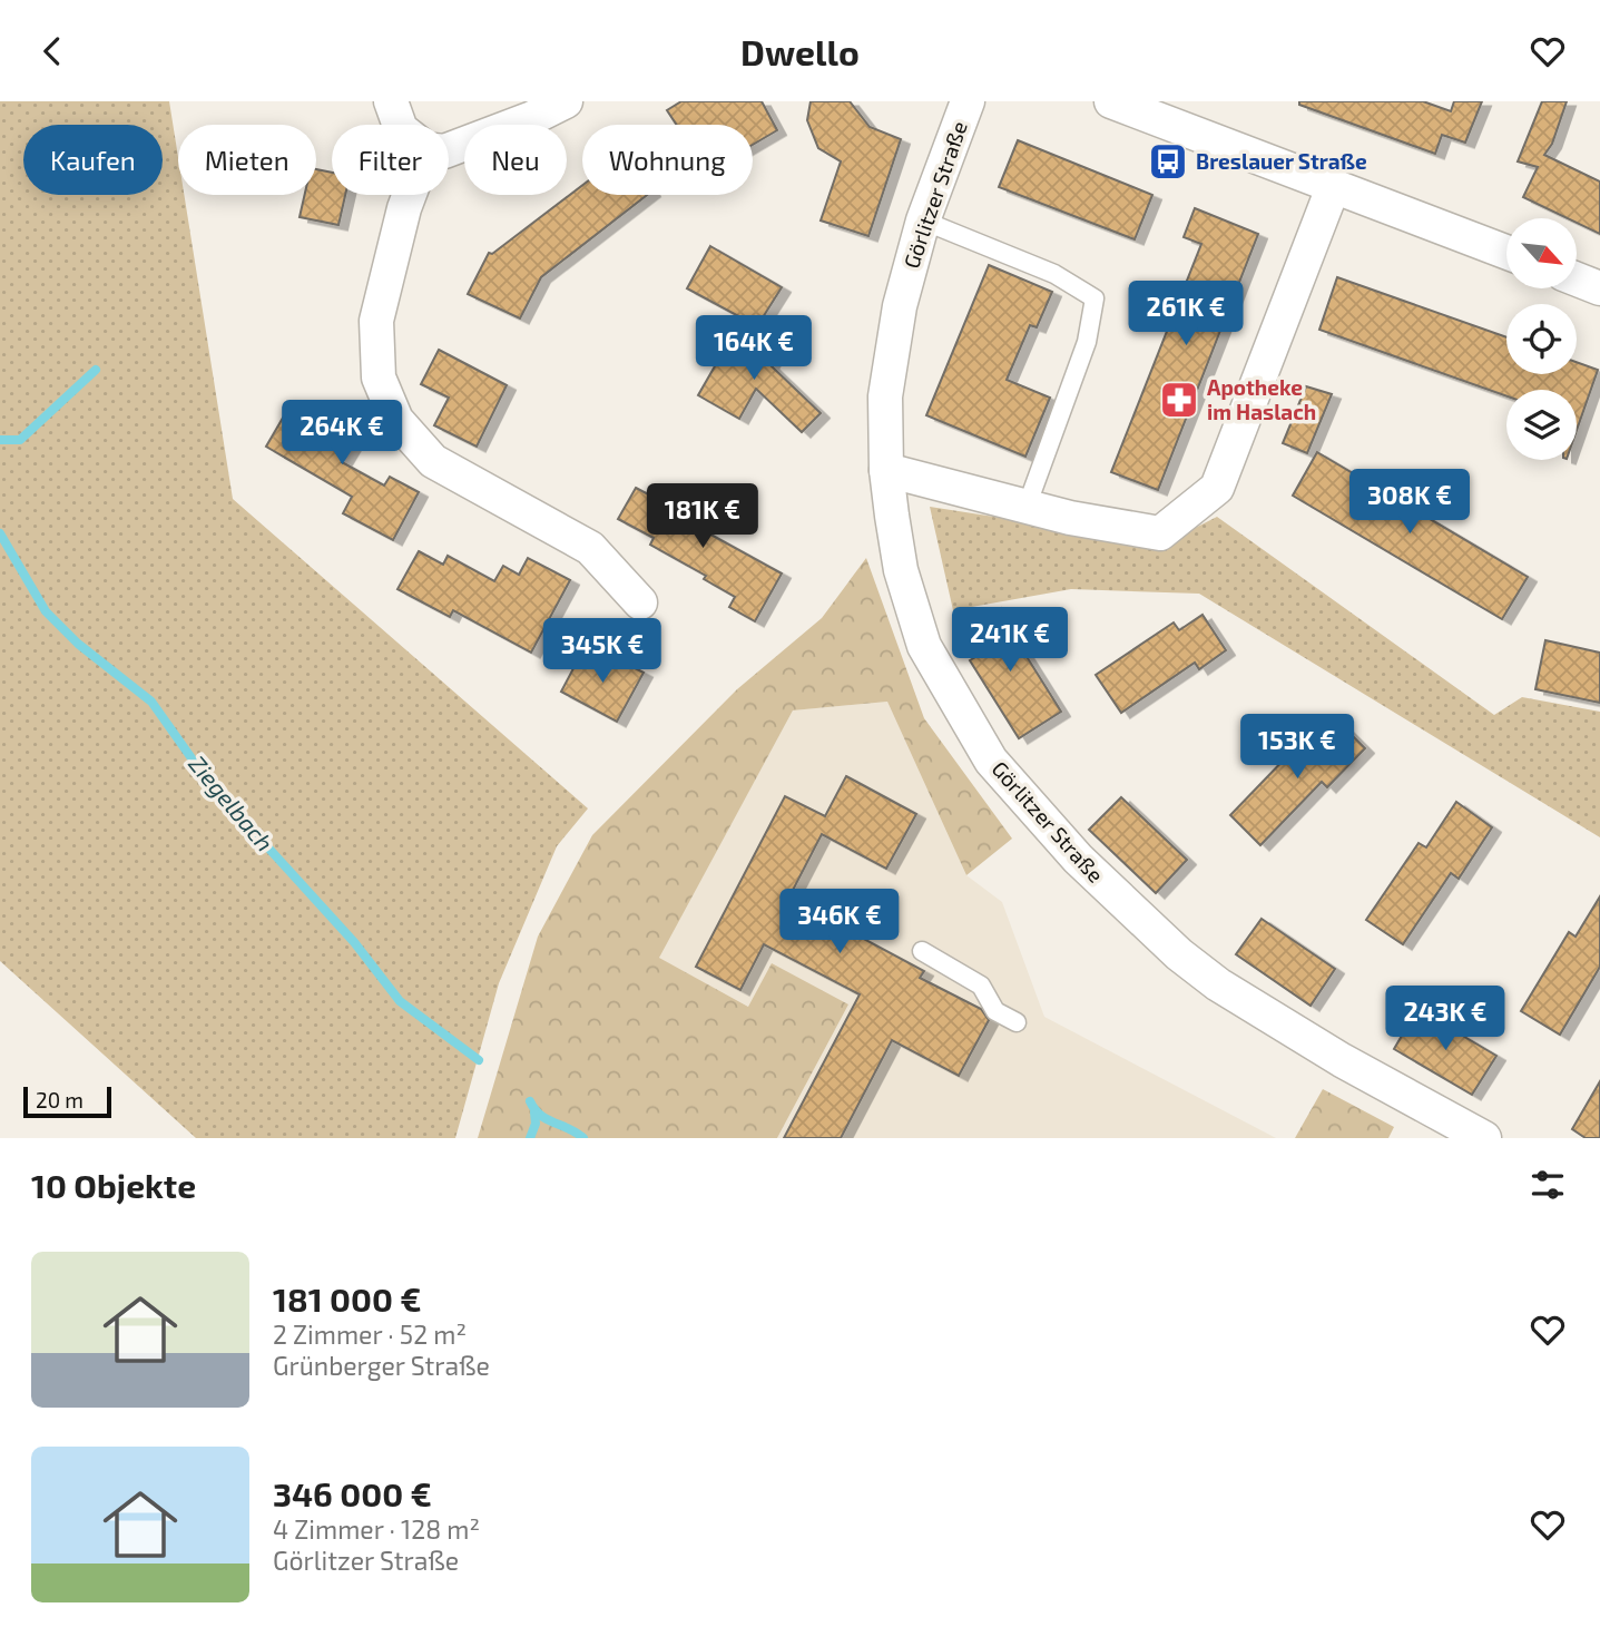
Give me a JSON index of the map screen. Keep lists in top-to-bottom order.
{
  "streets": {
    "street": ["Görlitzer Straße"]
  },
  "water": ["Ziegelbach"],
  "places": {
    "bus stop": ["Breslauer Straße"],
    "pharmacy": ["Apotheke im Haslach"]
  },
  "scale_bar": "20 m",
  "north": "bottom right",
  "page": {
    "header": "Dwello",
    "chip": [
      "Kaufen",
      "Mieten",
      "Filter",
      "Neu",
      "Wohnung"
    ],
    "price": [
      "261K €",
      "164K €",
      "264K €",
      "308K €",
      "181K €",
      "241K €",
      "345K €",
      "153K €",
      "346K €",
      "243K €"
    ],
    "scale": "20 m",
    "heading": "10 Objekte",
    "list": [
      {
        "name": "181 000 €",
        "note": "2 Zimmer · 52 m² · Grünberger Straße"
      },
      {
        "name": "346 000 €",
        "note": "4 Zimmer · 128 m² · Görlitzer Straße"
      }
    ]
  }
}
